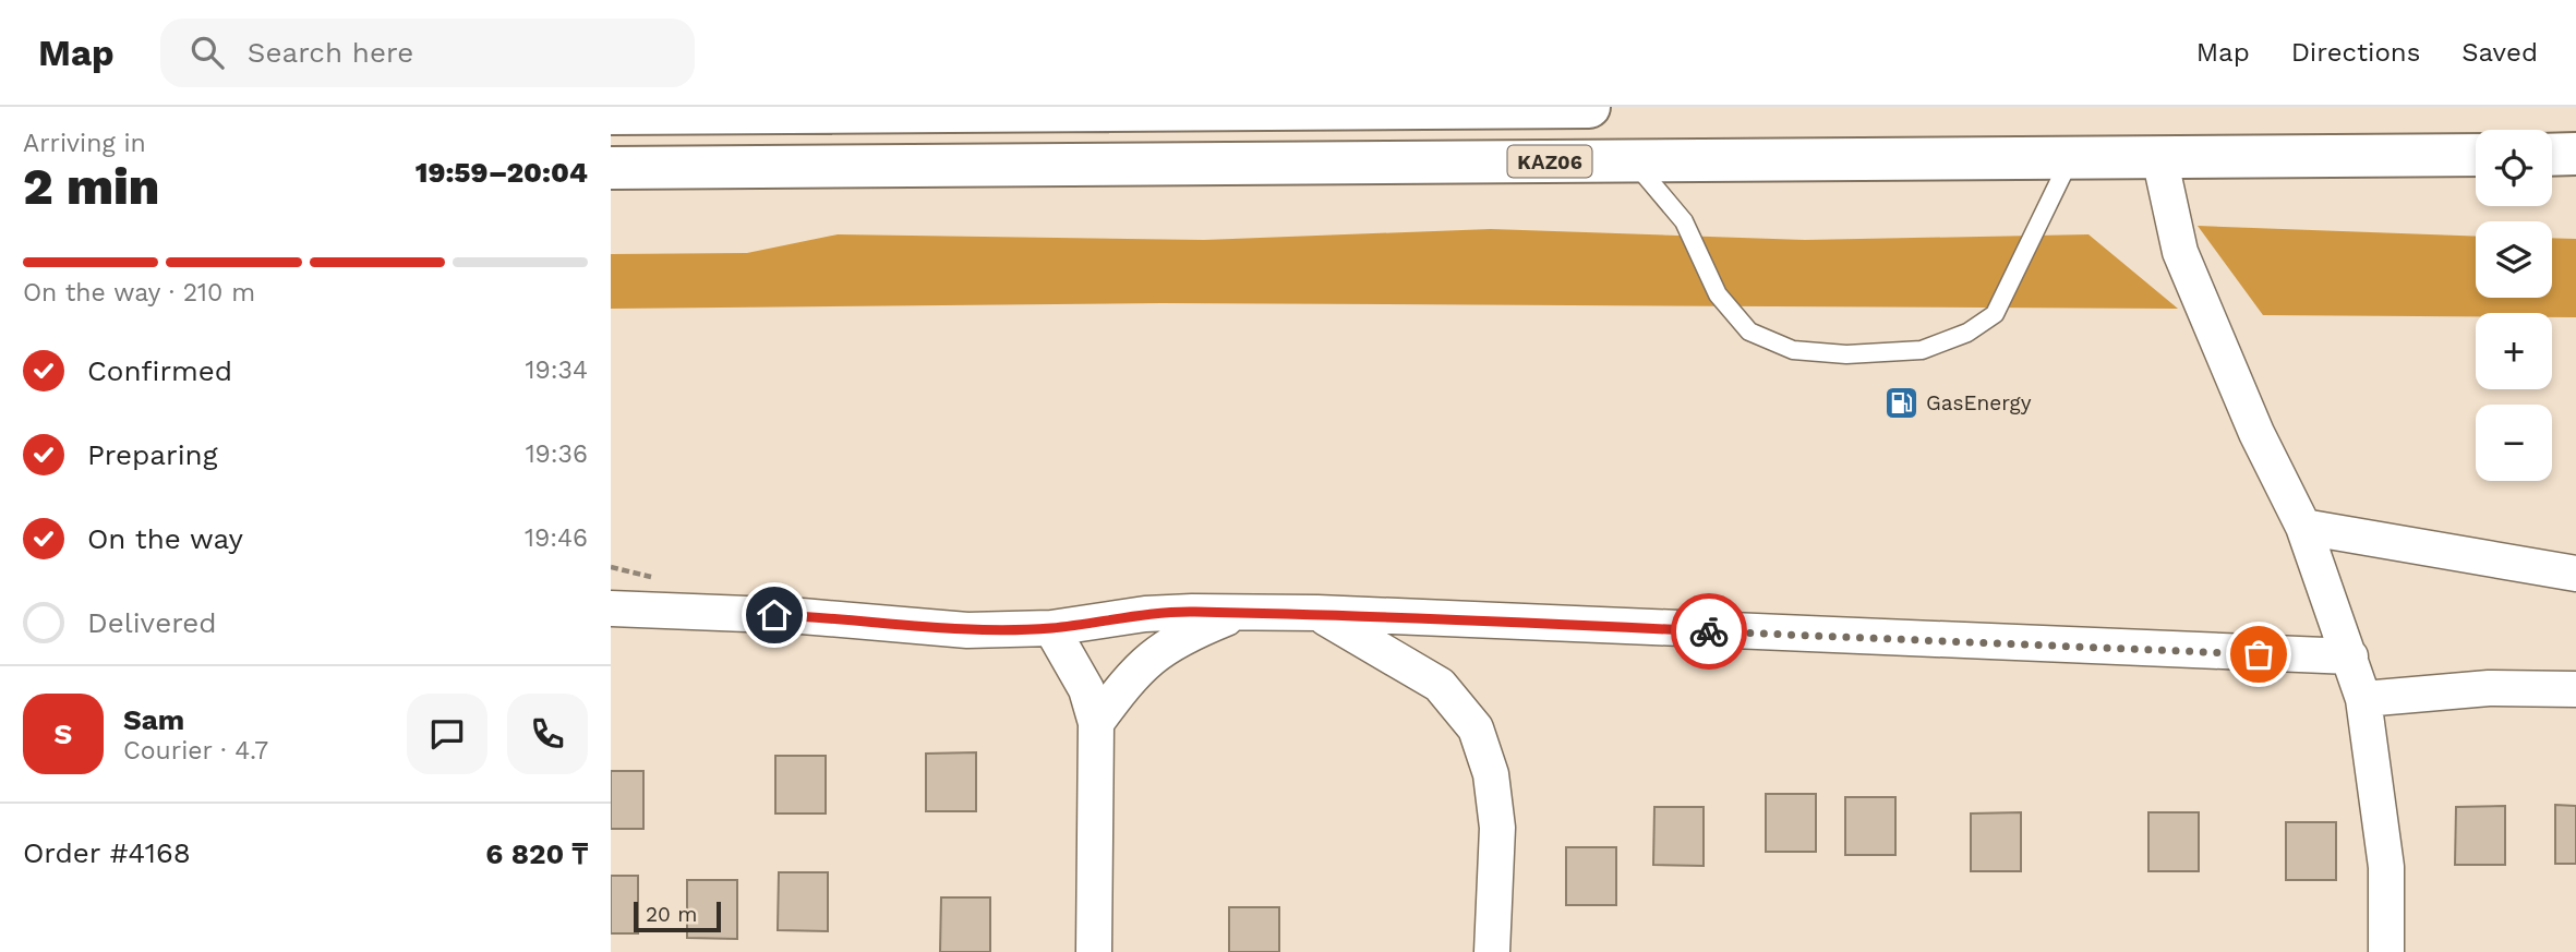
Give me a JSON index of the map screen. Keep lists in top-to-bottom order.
{
  "streets": {
    "highway": ["KАZ06"]
  },
  "places": {
    "fuel station": ["GasEnergy"]
  },
  "scale_bar": "20 m",
  "page": {
    "header": "Map",
    "search": "Search here",
    "nav": ["Map", "Directions", "Saved"],
    "heading": ["2 min", "Arriving in", "19:59–20:04"],
    "panel": [
      "Sam",
      "Courier · 4.7",
      "Order #4168",
      "6 820 ₸"
    ],
    "map_buttons": ["+", "−"],
    "bar": "On the way · 210 m",
    "list": [
      ["Confirmed", "19:34"],
      ["Preparing", "19:36"],
      ["On the way", "19:46"],
      "Delivered"
    ],
    "round": "S",
    "scale": "20 m"
  }
}
